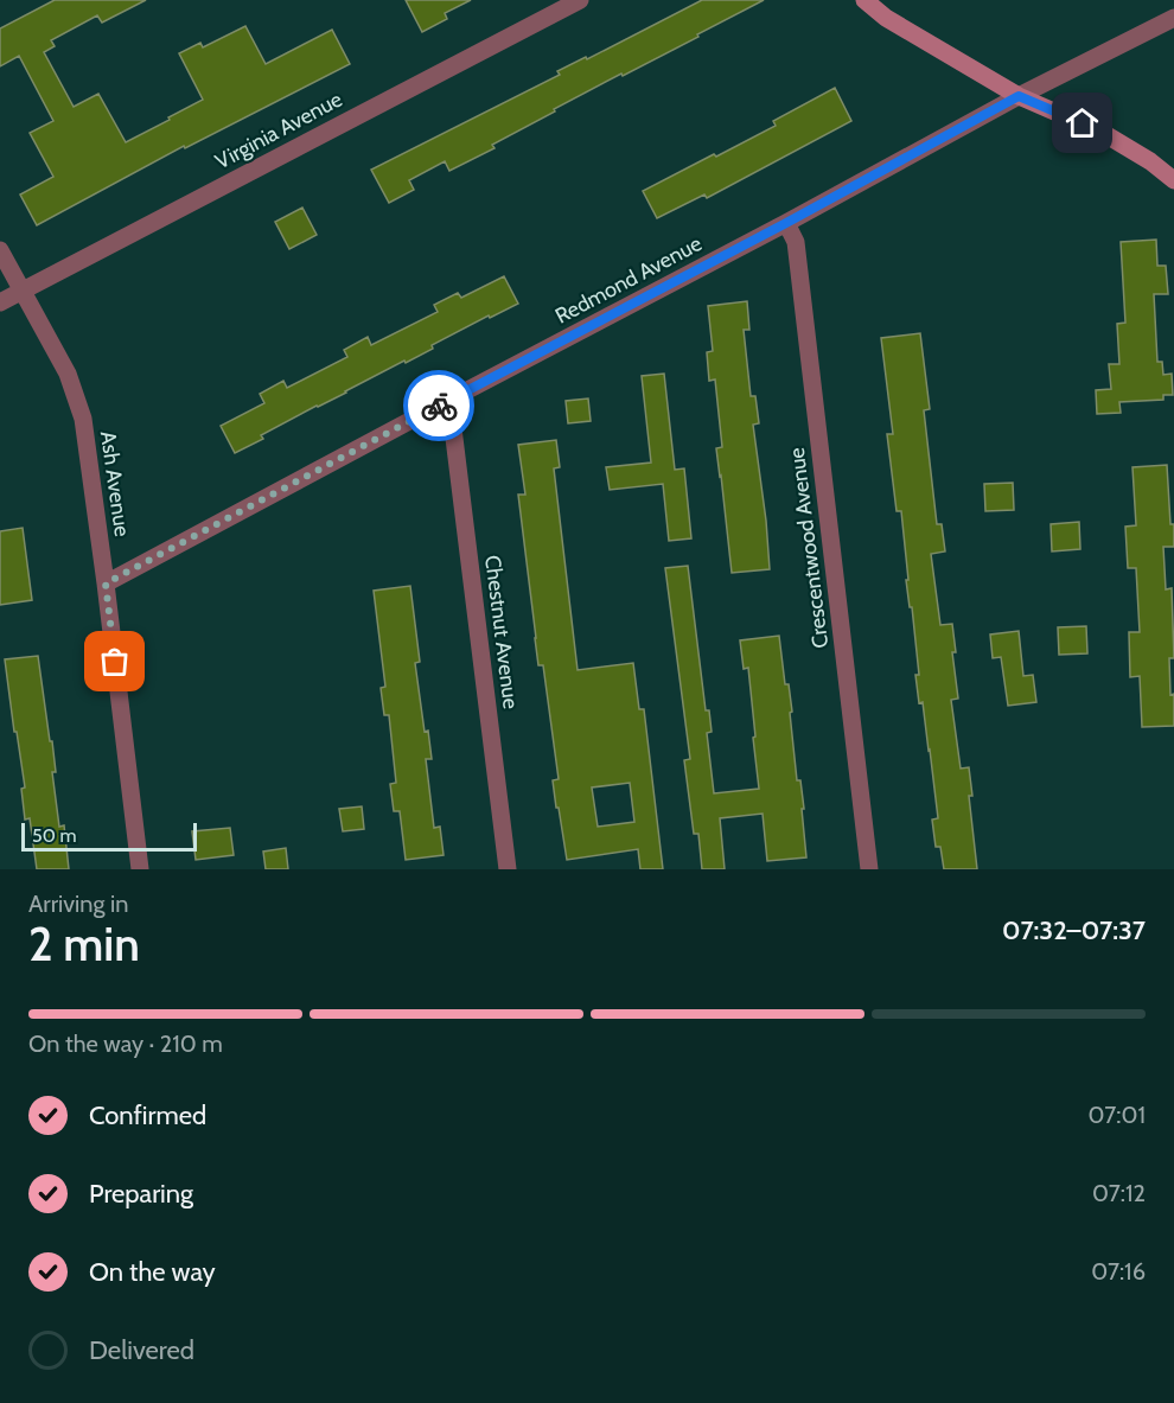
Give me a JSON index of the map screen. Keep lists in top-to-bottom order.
{
  "streets": {
    "street": [
      "Virginia Avenue",
      "Redmond Avenue",
      "Ash Avenue",
      "Crescentwood Avenue",
      "Chestnut Avenue"
    ]
  },
  "crossings": [
    ["Virginia Avenue", "Ash Avenue"],
    ["Redmond Avenue", "Ash Avenue"],
    ["Redmond Avenue", "Crescentwood Avenue"],
    ["Redmond Avenue", "Chestnut Avenue"]
  ],
  "scale_bar": "50 m",
  "page": {
    "scale": "50 m",
    "heading": ["2 min", "Arriving in", "07:32–07:37"],
    "bar": "On the way · 210 m",
    "list": [
      ["Confirmed", "07:01"],
      ["Preparing", "07:12"],
      ["On the way", "07:16"],
      "Delivered"
    ]
  }
}
